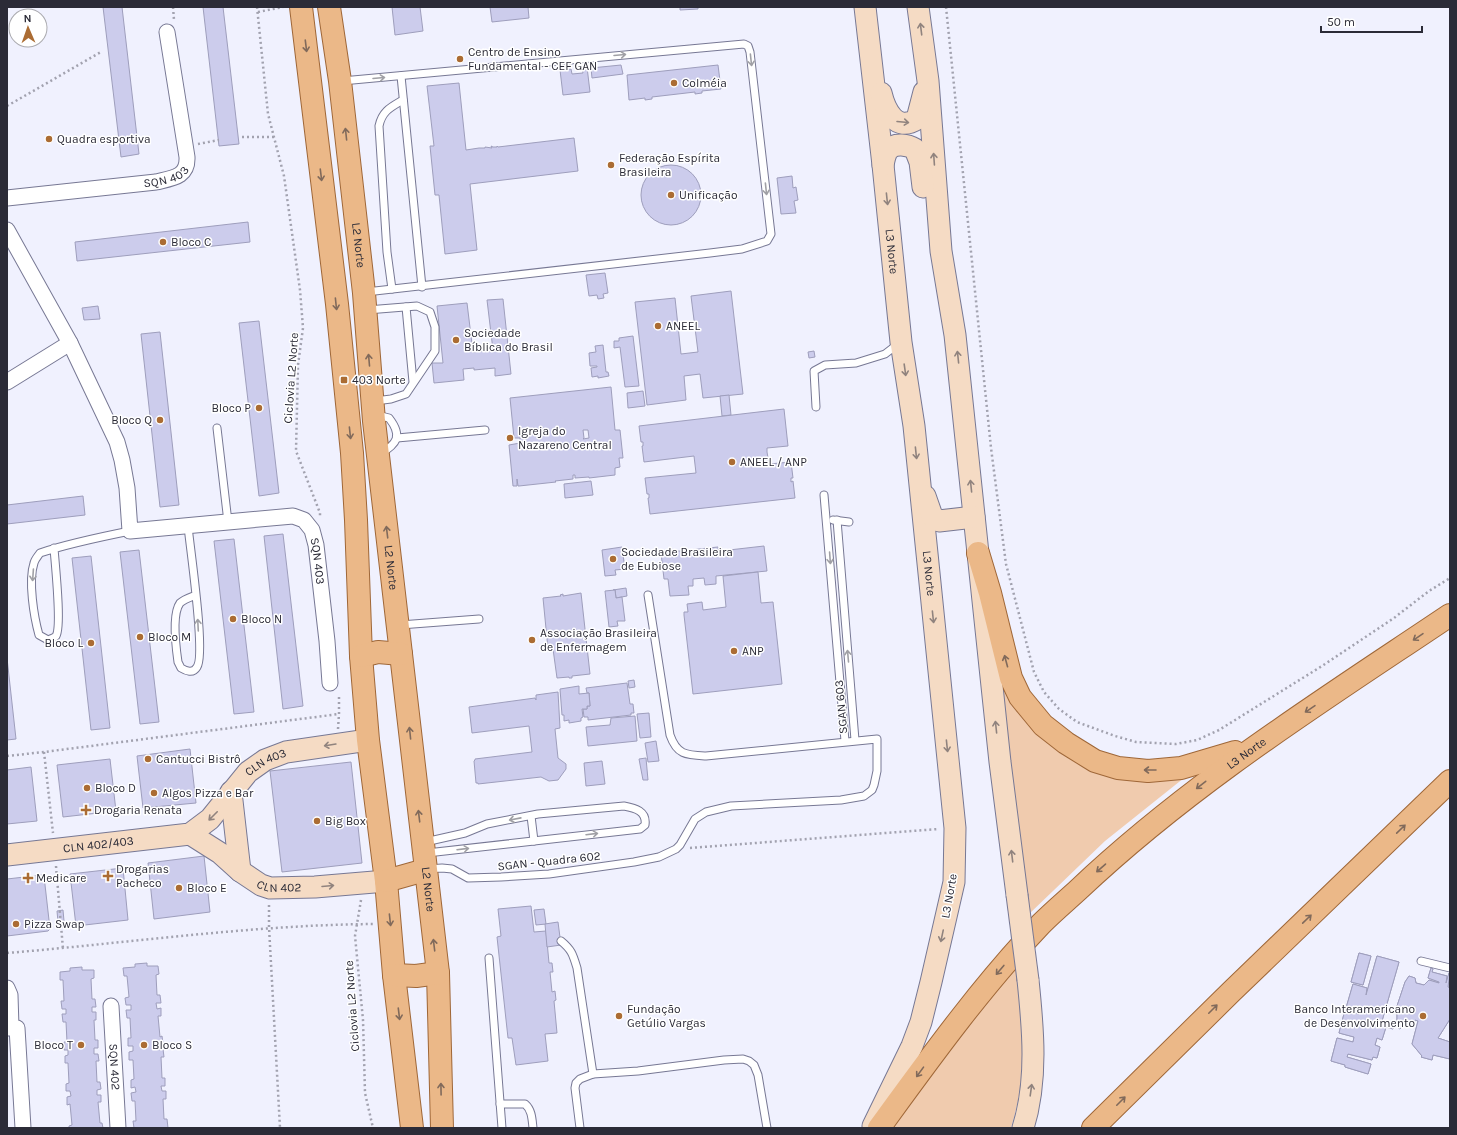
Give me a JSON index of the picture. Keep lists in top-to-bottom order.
{
  "streets": {
    "main road": [
      "L2 Norte",
      "L3 Norte",
      "CLN 403",
      "CLN 402/403",
      "CLN 402"
    ],
    "street": ["SQN 403", "SQN 402"],
    "lane": ["SGAN 603", "SGAN - Quadra 602"],
    "path": ["Ciclovia L2 Norte"]
  },
  "crossings": [
    ["L2 Norte", "SGAN - Quadra 602"],
    ["Ciclovia L2 Norte", "CLN 402"],
    ["CLN 403", "CLN 402/403"],
    ["CLN 403", "CLN 402"],
    ["CLN 402/403", "CLN 402"]
  ],
  "one_way": ["L3 Norte", "CLN 403", "CLN 402"],
  "places": {
    "other": [
      "Centro de Ensino Fundamental - CEF GAN",
      "Colméia",
      "Quadra esportiva",
      "Federação Espírita Brasileira",
      "Unificação",
      "Bloco C",
      "ANEEL",
      "Sociedade Bíblica do Brasil",
      "Bloco P",
      "Bloco Q",
      "Igreja do Nazareno Central",
      "ANEEL / ANP",
      "Sociedade Brasileira de Eubiose",
      "Bloco N",
      "Bloco M",
      "Associação Brasileira de Enfermagem",
      "Bloco L",
      "ANP",
      "Cantucci Bistrô",
      "Bloco D",
      "Algos Pizza e Bar",
      "Big Box",
      "Bloco E",
      "Pizza Swap",
      "Fundação Getúlio Vargas",
      "Banco Interamericano de Desenvolvimento",
      "Bloco T",
      "Bloco S"
    ],
    "transit": ["403 Norte"],
    "health": ["Drogaria Renata", "Drogarias Pacheco", "Medicare"]
  },
  "scale_bar": "50 m",
  "north": "top"
}
